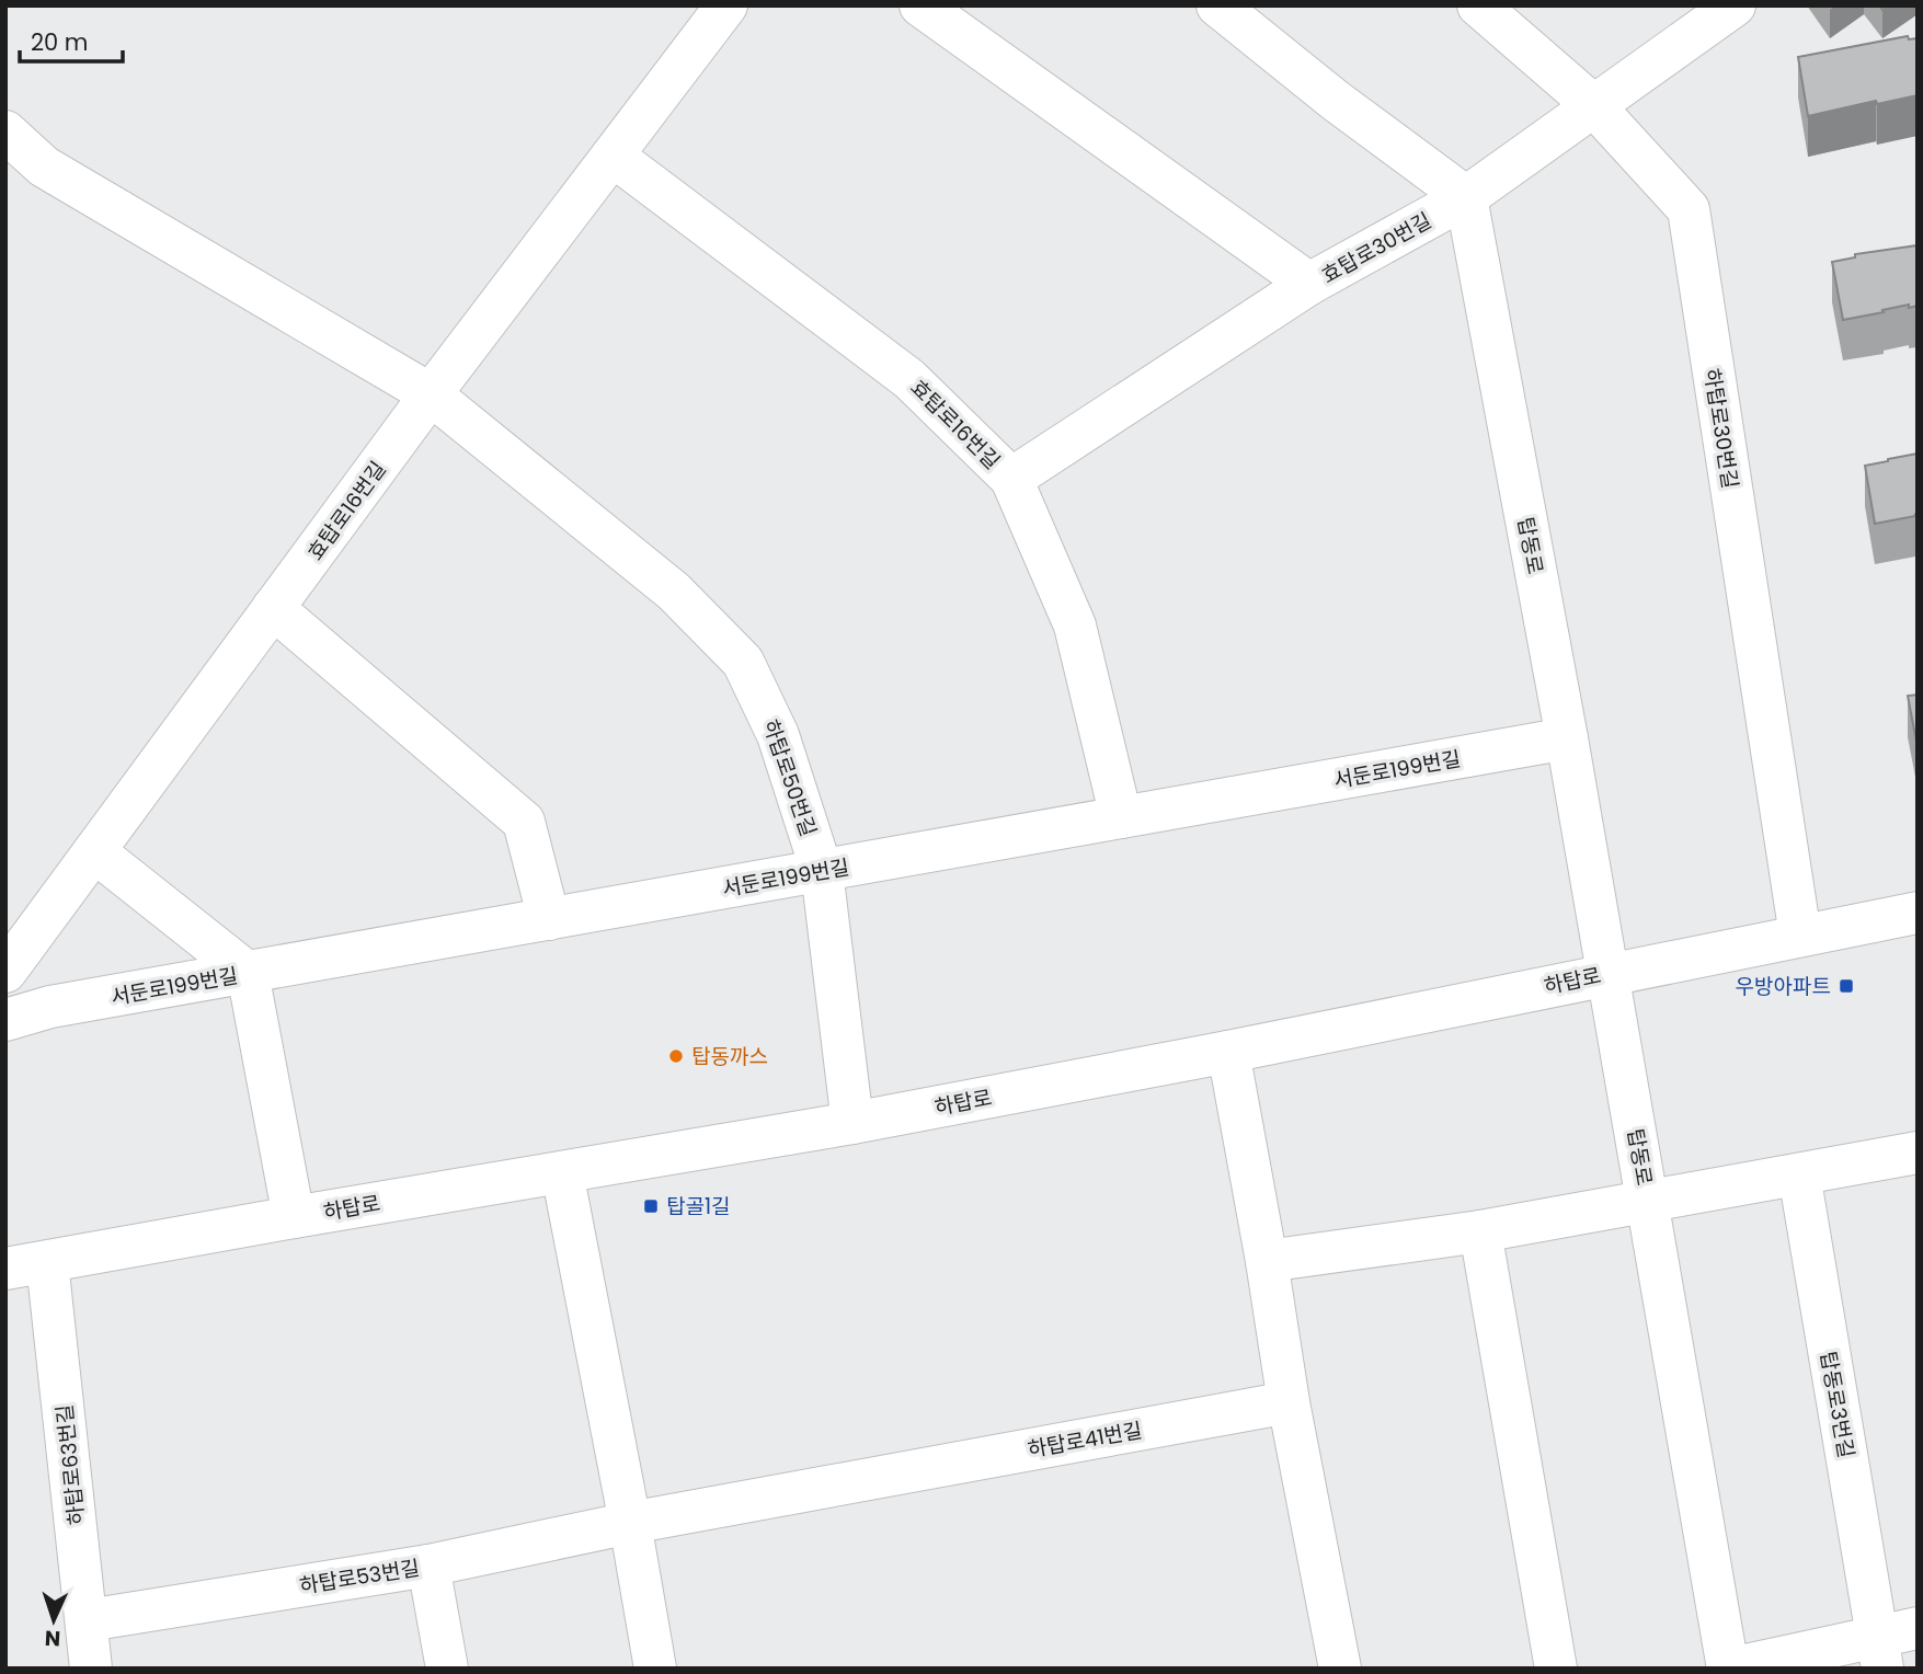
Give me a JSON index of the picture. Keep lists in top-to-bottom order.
{
  "streets": {
    "street": [
      "효탑로30번길",
      "효탑로16번길",
      "하탑로30번길",
      "탑동로",
      "서둔로199번길",
      "하탑로50번길",
      "하탑로",
      "탑동로3번길",
      "하탑로41번길",
      "하탑로63번길",
      "하탑로53번길"
    ]
  },
  "crossings": [
    ["효탑로30번길", "효탑로16번길"],
    ["효탑로30번길", "하탑로30번길"],
    ["효탑로30번길", "탑동로"],
    ["효탑로16번길", "서둔로199번길"],
    ["효탑로16번길", "하탑로50번길"],
    ["하탑로30번길", "하탑로"],
    ["탑동로", "서둔로199번길"],
    ["탑동로", "하탑로"],
    ["서둔로199번길", "하탑로50번길"],
    ["하탑로50번길", "하탑로"],
    ["하탑로", "하탑로63번길"],
    ["하탑로41번길", "하탑로53번길"],
    ["하탑로63번길", "하탑로53번길"]
  ],
  "places": {
    "transit": ["우방아파트", "탑골1길"],
    "other": ["탑동까스"]
  },
  "scale_bar": "20 m",
  "north": "bottom"
}
